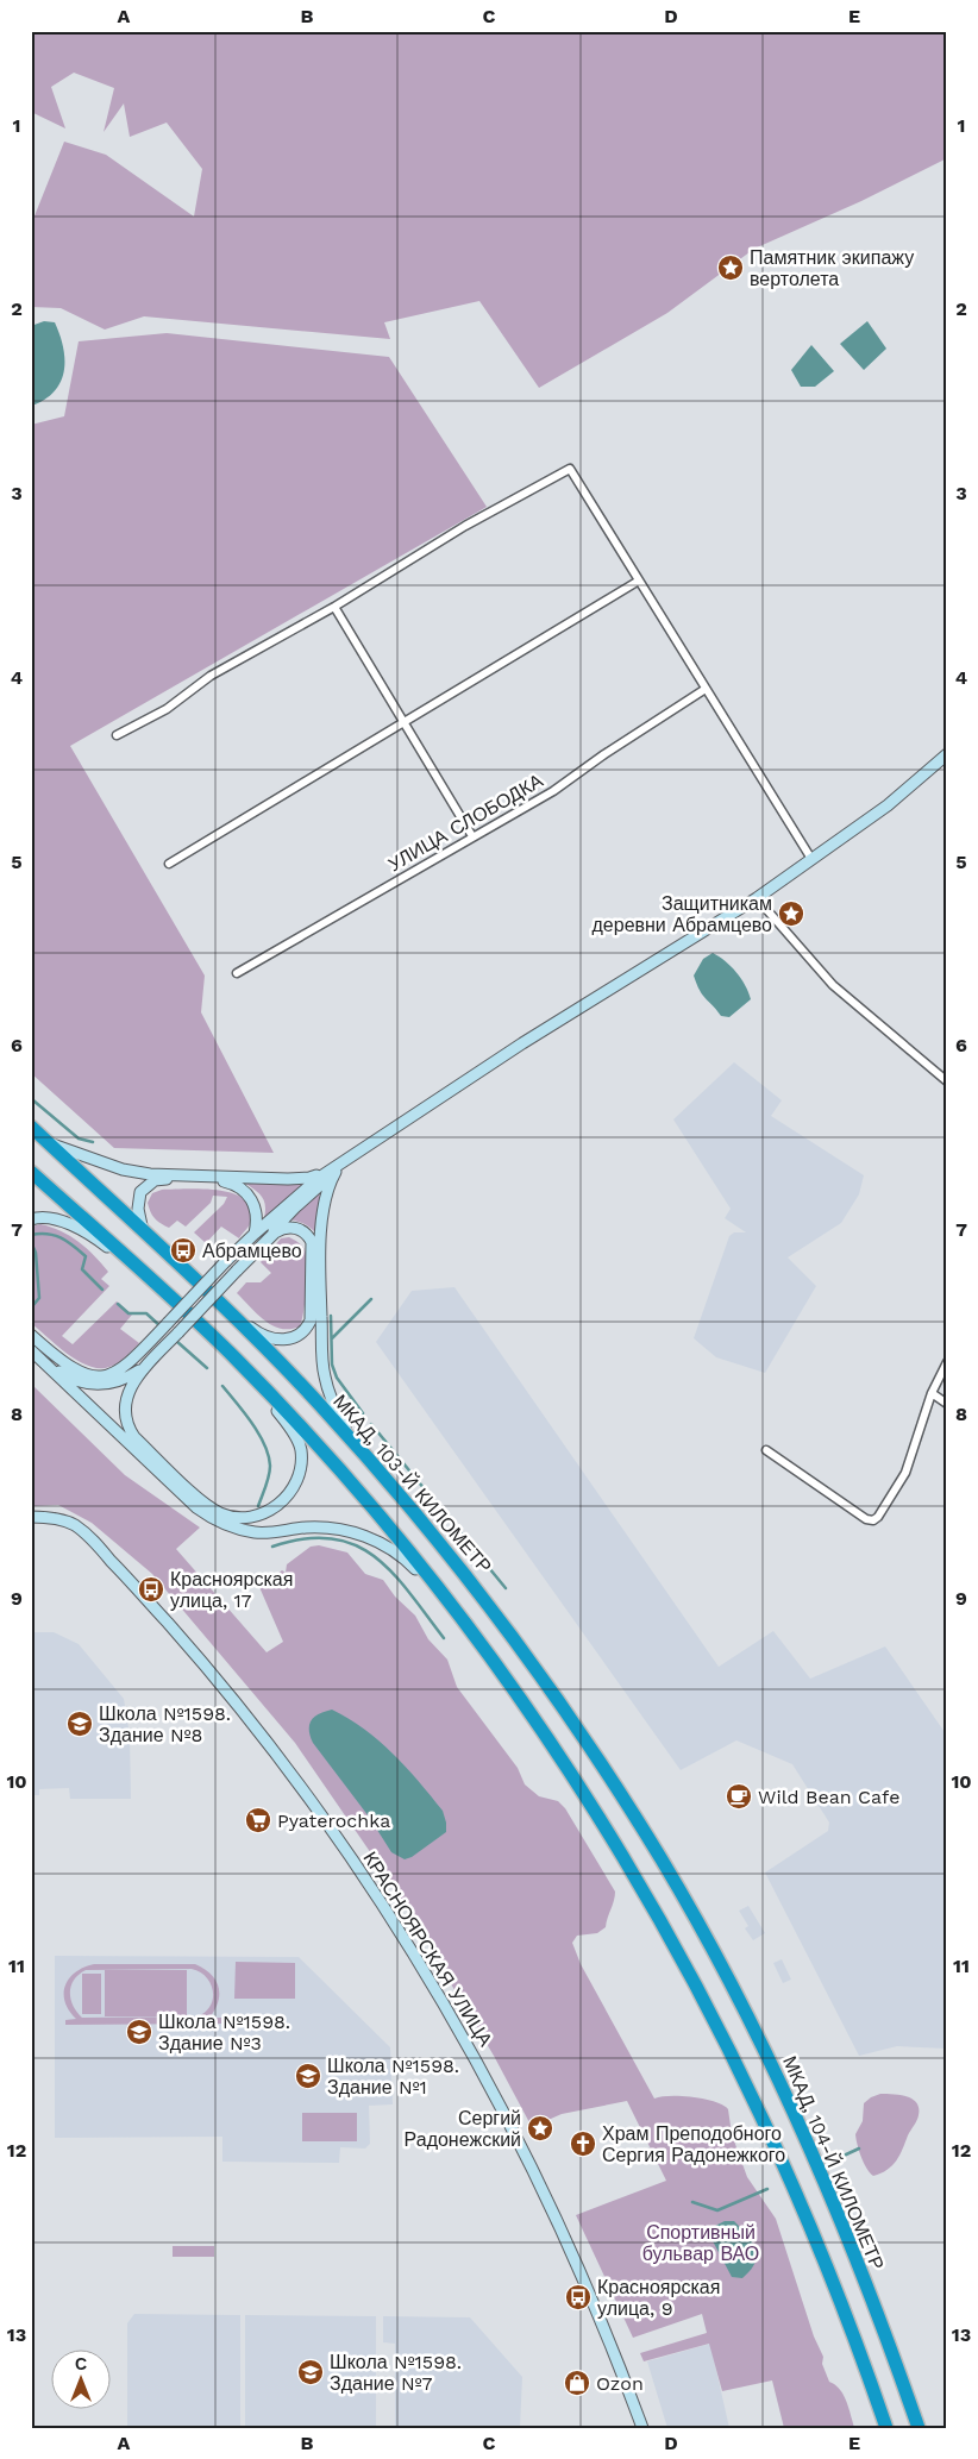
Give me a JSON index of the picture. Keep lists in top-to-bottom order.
{
  "streets": {
    "highway": ["МКАД, 103-Й КИЛОМЕТР", "МКАД, 104-Й КИЛОМЕТР"],
    "street": ["УЛИЦА СЛОБОДКА", "КРАСНОЯРСКАЯ УЛИЦА"]
  },
  "crossings": [
    ["МКАД, 103-Й КИЛОМЕТР", "МКАД, 104-Й КИЛОМЕТР"]
  ],
  "parks": ["Спортивный бульвар ВАО"],
  "places": {
    "place": ["Памятник экипажу вертолета", "Защитникам деревни Абрамцево", "Сергий Радонежский"],
    "bus stop": ["Абрамцево", "Красноярская улица, 17", "Красноярская улица, 9"],
    "school or university": [
      "Школа №1598. Здание №8",
      "Школа №1598. Здание №3",
      "Школа №1598. Здание №1",
      "Школа №1598. Здание №7"
    ],
    "cafe": ["Wild Bean Cafe"],
    "supermarket": ["Pyaterochka"],
    "church": ["Храм Преподобного Сергия Радонежкого"],
    "shop": ["Ozon"]
  },
  "north": "top",
  "grid": {
    "columns": [
      "A",
      "B",
      "C",
      "D",
      "E"
    ],
    "rows": [
      "1",
      "2",
      "3",
      "4",
      "5",
      "6",
      "7",
      "8",
      "9",
      "10",
      "11",
      "12",
      "13"
    ]
  }
}
